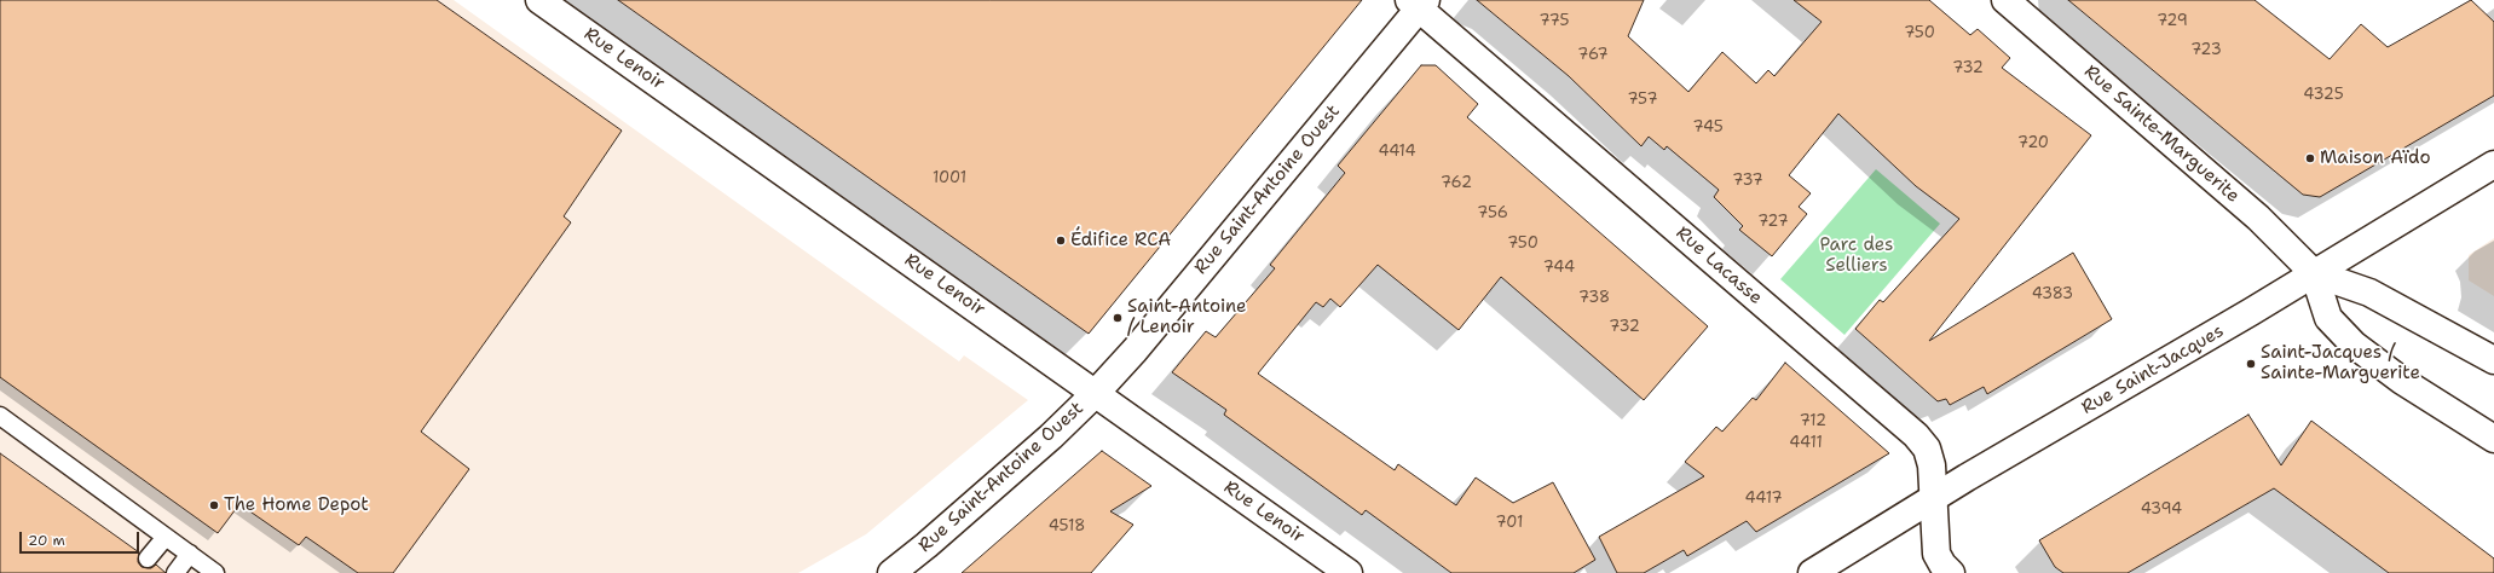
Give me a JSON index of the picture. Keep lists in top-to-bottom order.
{
  "streets": {
    "street": [
      "Rue Lenoir",
      "Rue Sainte-Marguerite",
      "Rue Saint-Antoine Ouest",
      "Rue Lacasse",
      "Rue Saint-Jacques"
    ]
  },
  "crossings": [
    ["Rue Lenoir", "Rue Saint-Antoine Ouest"],
    ["Rue Sainte-Marguerite", "Rue Saint-Jacques"],
    ["Rue Saint-Antoine Ouest", "Rue Lacasse"],
    ["Rue Lacasse", "Rue Saint-Jacques"]
  ],
  "parks": ["Parc des Selliers"],
  "places": [
    "Maison Aïdo",
    "Édifice RCA",
    "Saint-Antoine / Lenoir",
    "Saint-Jacques / Sainte-Marguerite",
    "The Home Depot"
  ],
  "house_numbers": [
    "775",
    "729",
    "750",
    "723",
    "767",
    "732",
    "4325",
    "757",
    "745",
    "720",
    "4414",
    "1001",
    "737",
    "762",
    "756",
    "727",
    "750",
    "744",
    "4383",
    "738",
    "732",
    "712",
    "4411",
    "4417",
    "4394",
    "701",
    "4518"
  ],
  "scale_bar": "20 m"
}
